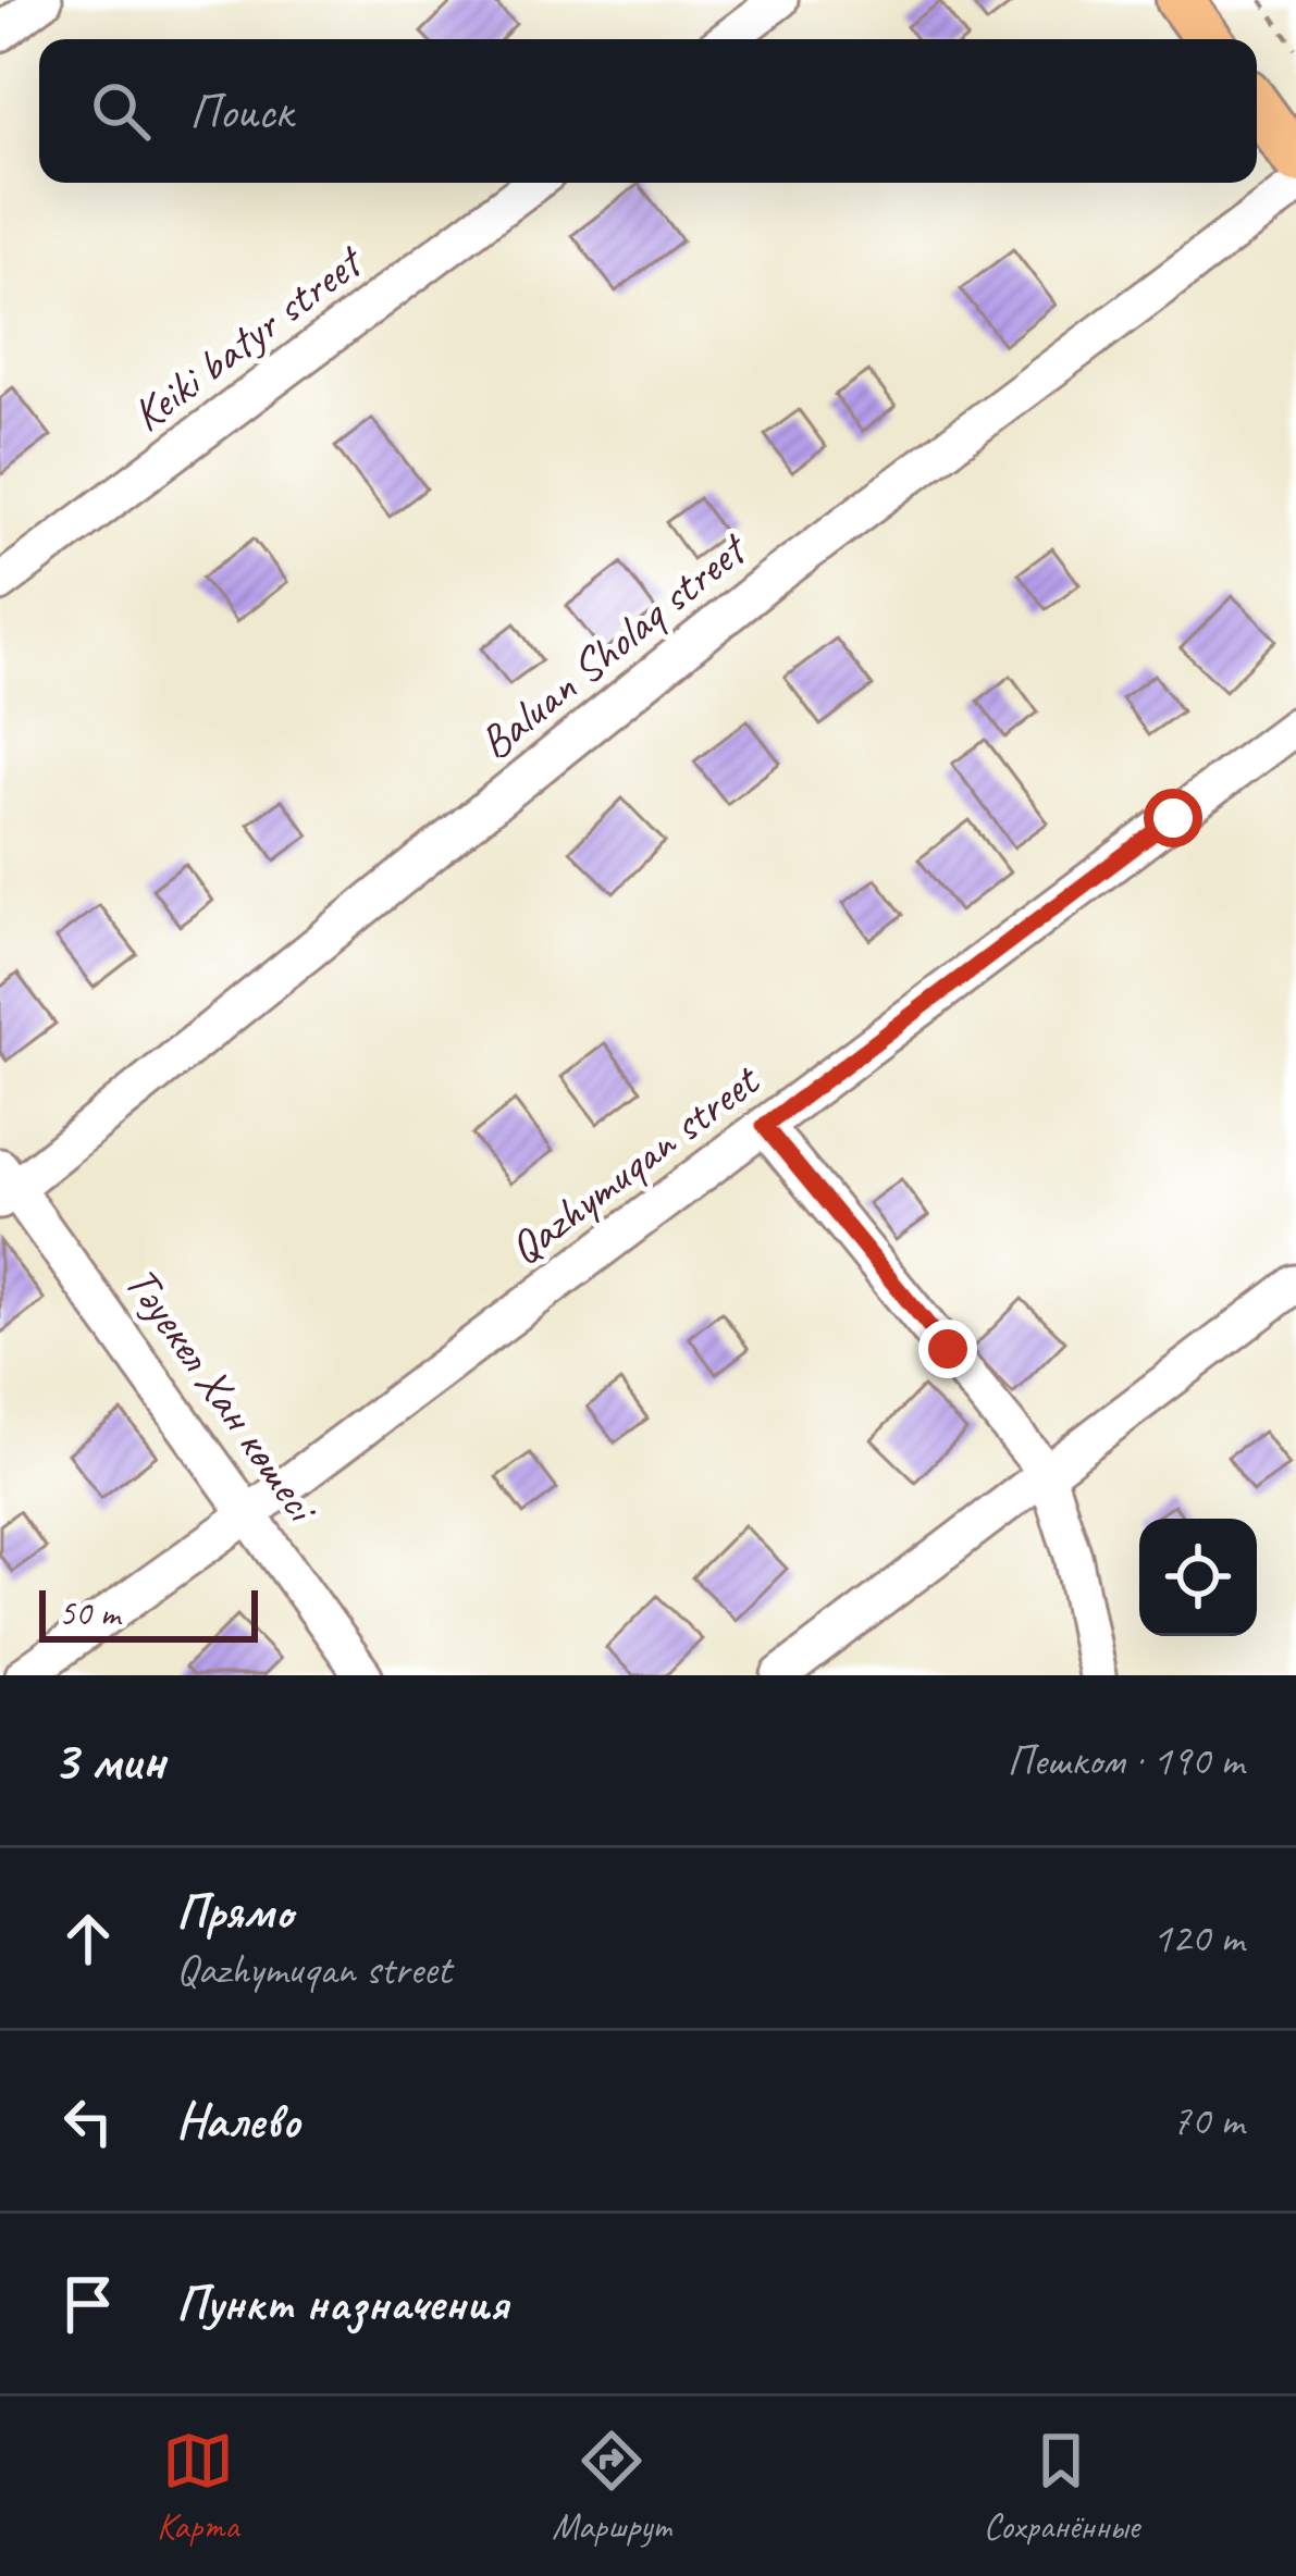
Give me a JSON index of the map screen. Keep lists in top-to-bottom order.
{
  "streets": {
    "street": [
      "Keiki batyr street",
      "Baluan Sholaq street",
      "Qazhymuqan street",
      "Тәуекел Хан көшесі"
    ]
  },
  "crossings": [
    ["Baluan Sholaq street", "Тәуекел Хан көшесі"],
    ["Qazhymuqan street", "Тәуекел Хан көшесі"]
  ],
  "scale_bar": "50 m",
  "page": {
    "search": "Поиск",
    "scale": "50 m",
    "heading": ["3 мин", "Пешком · 190 m"],
    "list": [
      ["Прямо", "Qazhymuqan street", "120 m"],
      ["Налево", "70 m"],
      "Пункт назначения"
    ],
    "nav": ["Карта", "Маршрут", "Сохранённые"]
  }
}
